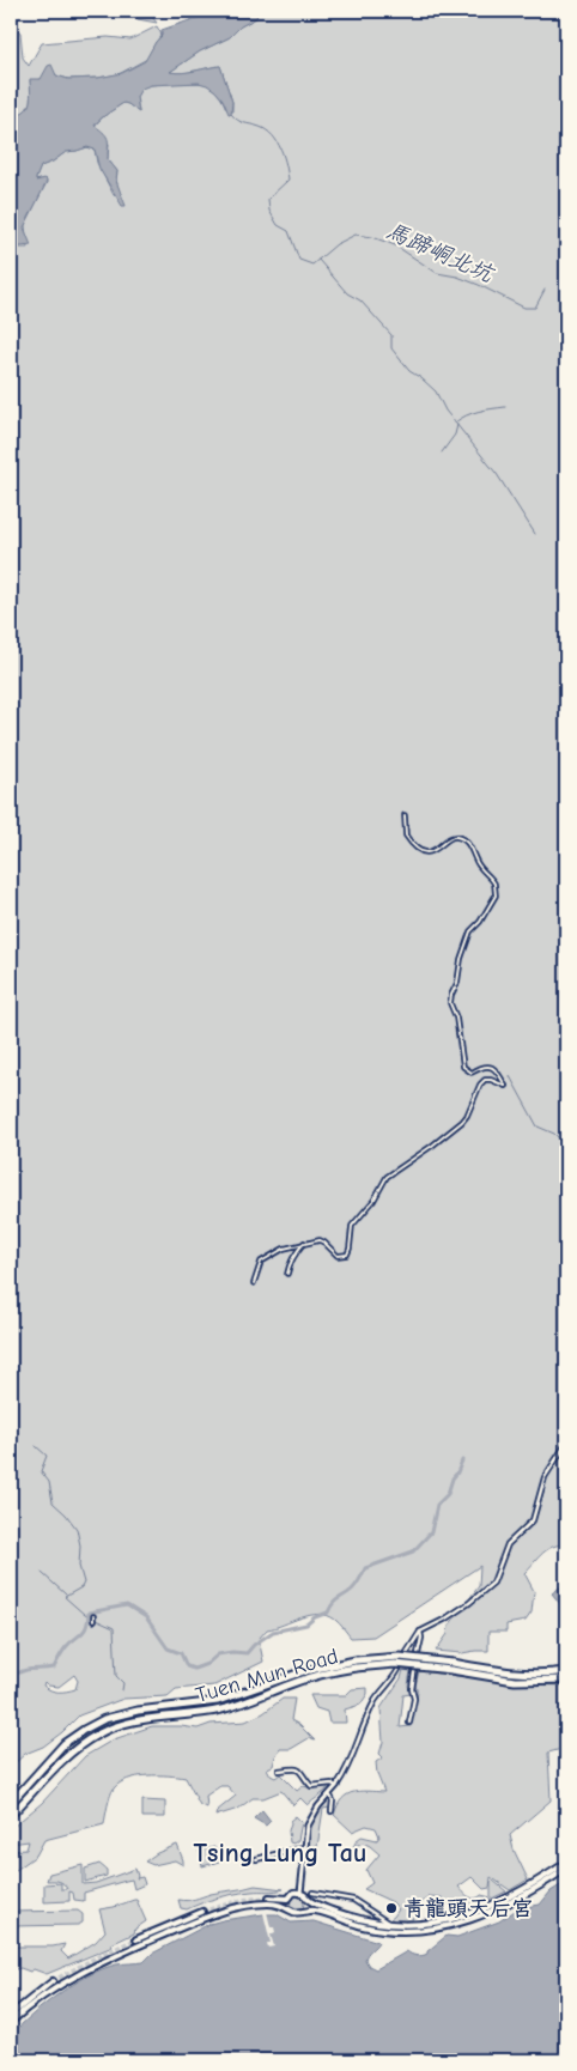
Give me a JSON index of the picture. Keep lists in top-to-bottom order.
{
  "streets": {
    "highway": ["Tuen Mun Road"]
  },
  "districts": ["Tsing Lung Tau"],
  "water": ["馬蹄峒北坑"],
  "places": ["青龍頭天后宮"]
}
